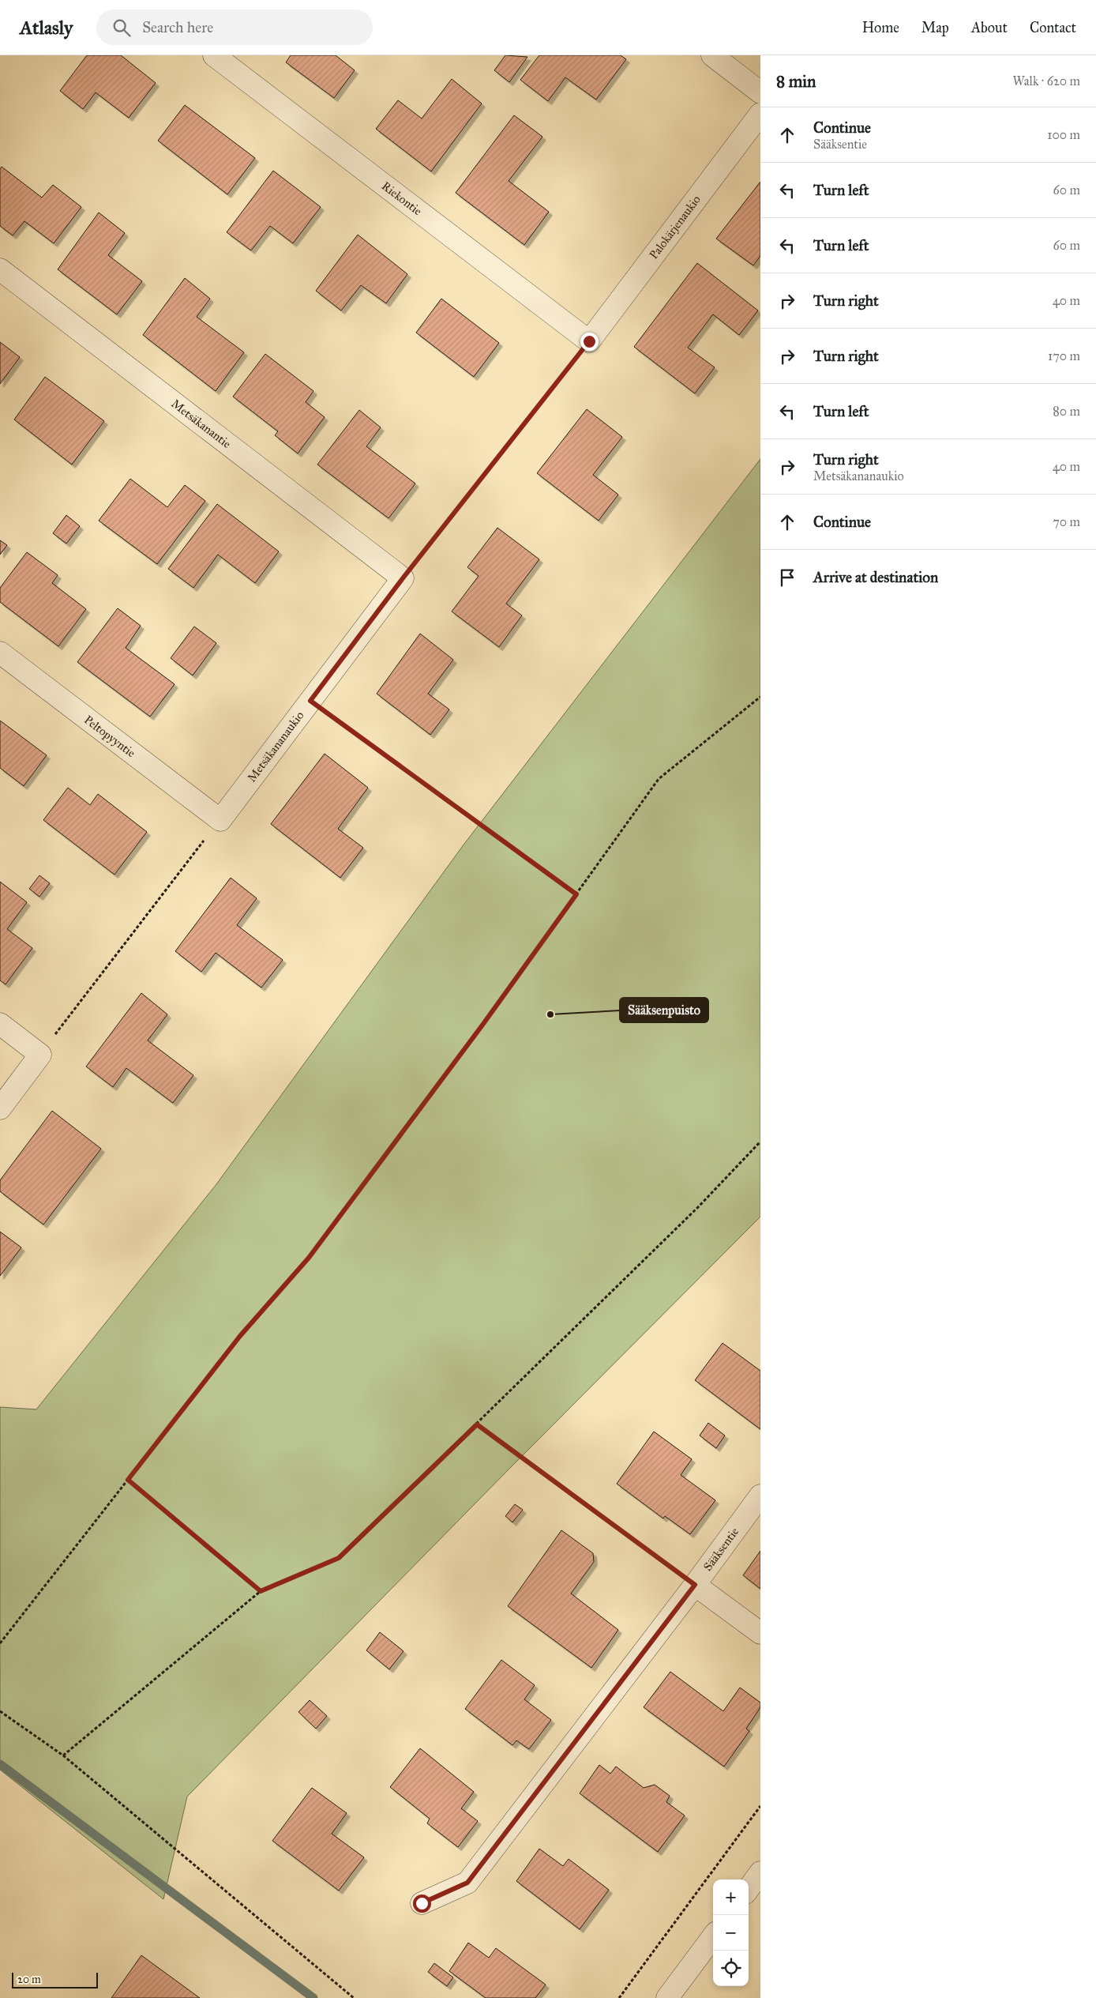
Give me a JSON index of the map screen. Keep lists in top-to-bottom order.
{
  "streets": {
    "street": [
      "Riekontie",
      "Palokärjenaukio",
      "Metsäkanantie",
      "Peltopyyntie",
      "Metsäkananaukio",
      "Sääksentie"
    ]
  },
  "crossings": [
    ["Riekontie", "Palokärjenaukio"],
    ["Metsäkanantie", "Metsäkananaukio"],
    ["Peltopyyntie", "Metsäkananaukio"]
  ],
  "places": ["Sääksenpuisto"],
  "scale_bar": "20 m",
  "page": {
    "header": "Atlasly",
    "search": "Search here",
    "nav": [
      "Home",
      "Map",
      "About",
      "Contact"
    ],
    "heading": ["8 min", "Walk · 620 m"],
    "list": [
      ["Continue", "Sääksentie", "100 m"],
      ["Turn left", "60 m"],
      ["Turn left", "60 m"],
      ["Turn right", "40 m"],
      ["Turn right", "170 m"],
      ["Turn left", "80 m"],
      ["Turn right", "Metsäkananaukio", "40 m"],
      ["Continue", "70 m"],
      "Arrive at destination"
    ],
    "map_buttons": ["+", "−"],
    "scale": "20 m"
  }
}
